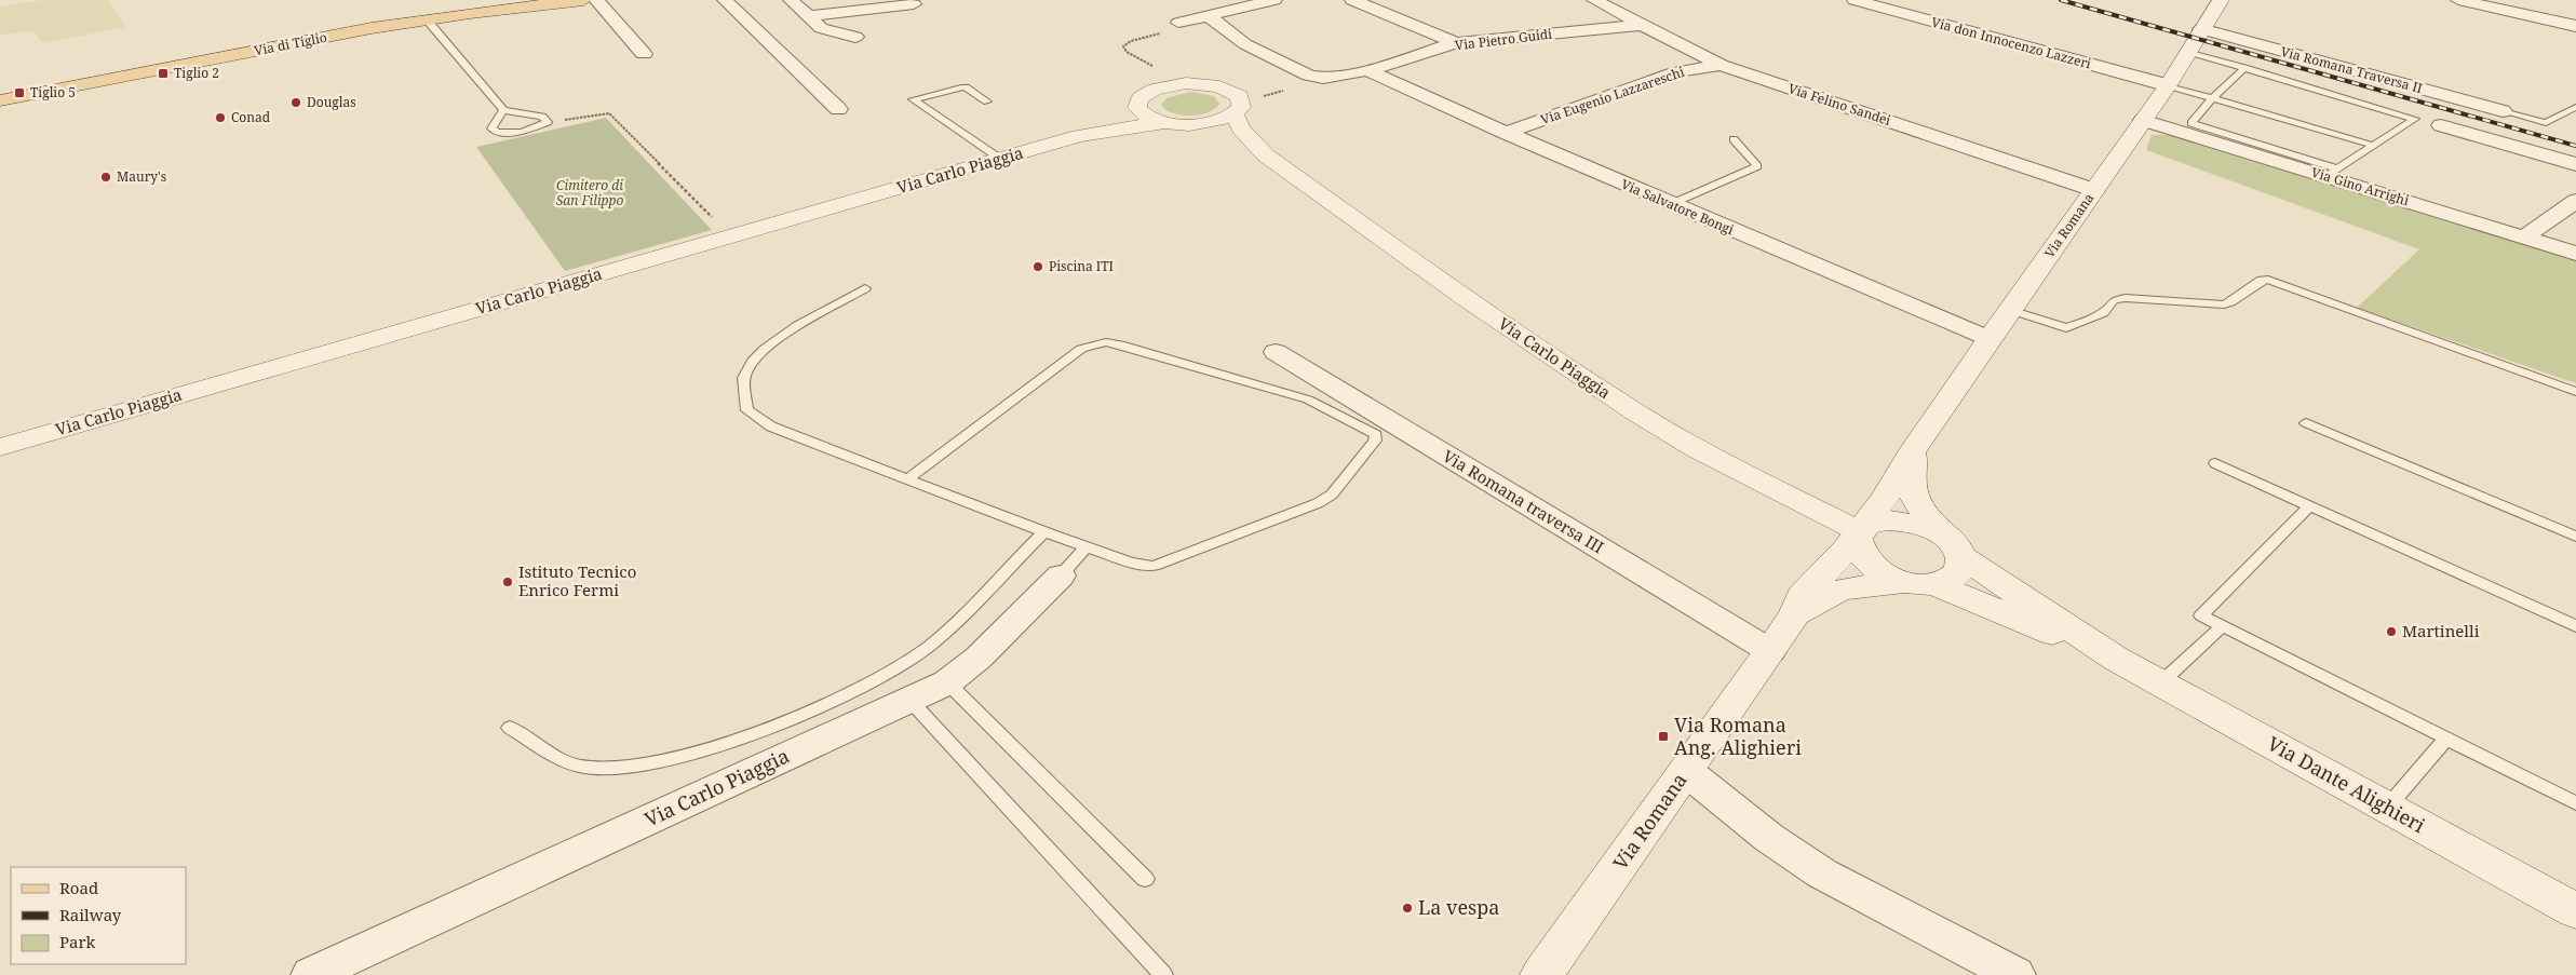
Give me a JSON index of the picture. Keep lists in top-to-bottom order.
{
  "streets": {
    "main road": [
      "Via di Tiglio",
      "Via Carlo Piaggia",
      "Via Romana",
      "Via Dante Alighieri"
    ],
    "street": [
      "Via Pietro Guidi",
      "Via don Innocenzo Lazzeri",
      "Via Romana Traversa II",
      "Via Eugenio Lazzareschi",
      "Via Felino Sandei",
      "Via Gino Arrighi",
      "Via Salvatore Bongi",
      "Via Romana traversa III"
    ]
  },
  "crossings": [
    ["Via Pietro Guidi", "Via Felino Sandei"],
    ["Via Pietro Guidi", "Via Salvatore Bongi"],
    ["Via don Innocenzo Lazzeri", "Via Romana"],
    ["Via Romana Traversa II", "Via Romana"],
    ["Via Eugenio Lazzareschi", "Via Felino Sandei"],
    ["Via Eugenio Lazzareschi", "Via Salvatore Bongi"],
    ["Via Felino Sandei", "Via Romana"],
    ["Via Carlo Piaggia", "Via Romana"],
    ["Via Gino Arrighi", "Via Romana"],
    ["Via Salvatore Bongi", "Via Romana"],
    ["Via Romana", "Via Romana traversa III"],
    ["Via Romana", "Via Dante Alighieri"]
  ],
  "parks": ["Cimitero di San Filippo"],
  "places": {
    "transit": ["Tiglio 2", "Tiglio 5", "Via Romana Ang. Alighieri"],
    "other": [
      "Douglas",
      "Conad",
      "Maury's",
      "Piscina ITI",
      "Istituto Tecnico Enrico Fermi",
      "Martinelli",
      "La vespa"
    ]
  },
  "legend": ["Road", "Railway", "Park"]
}
